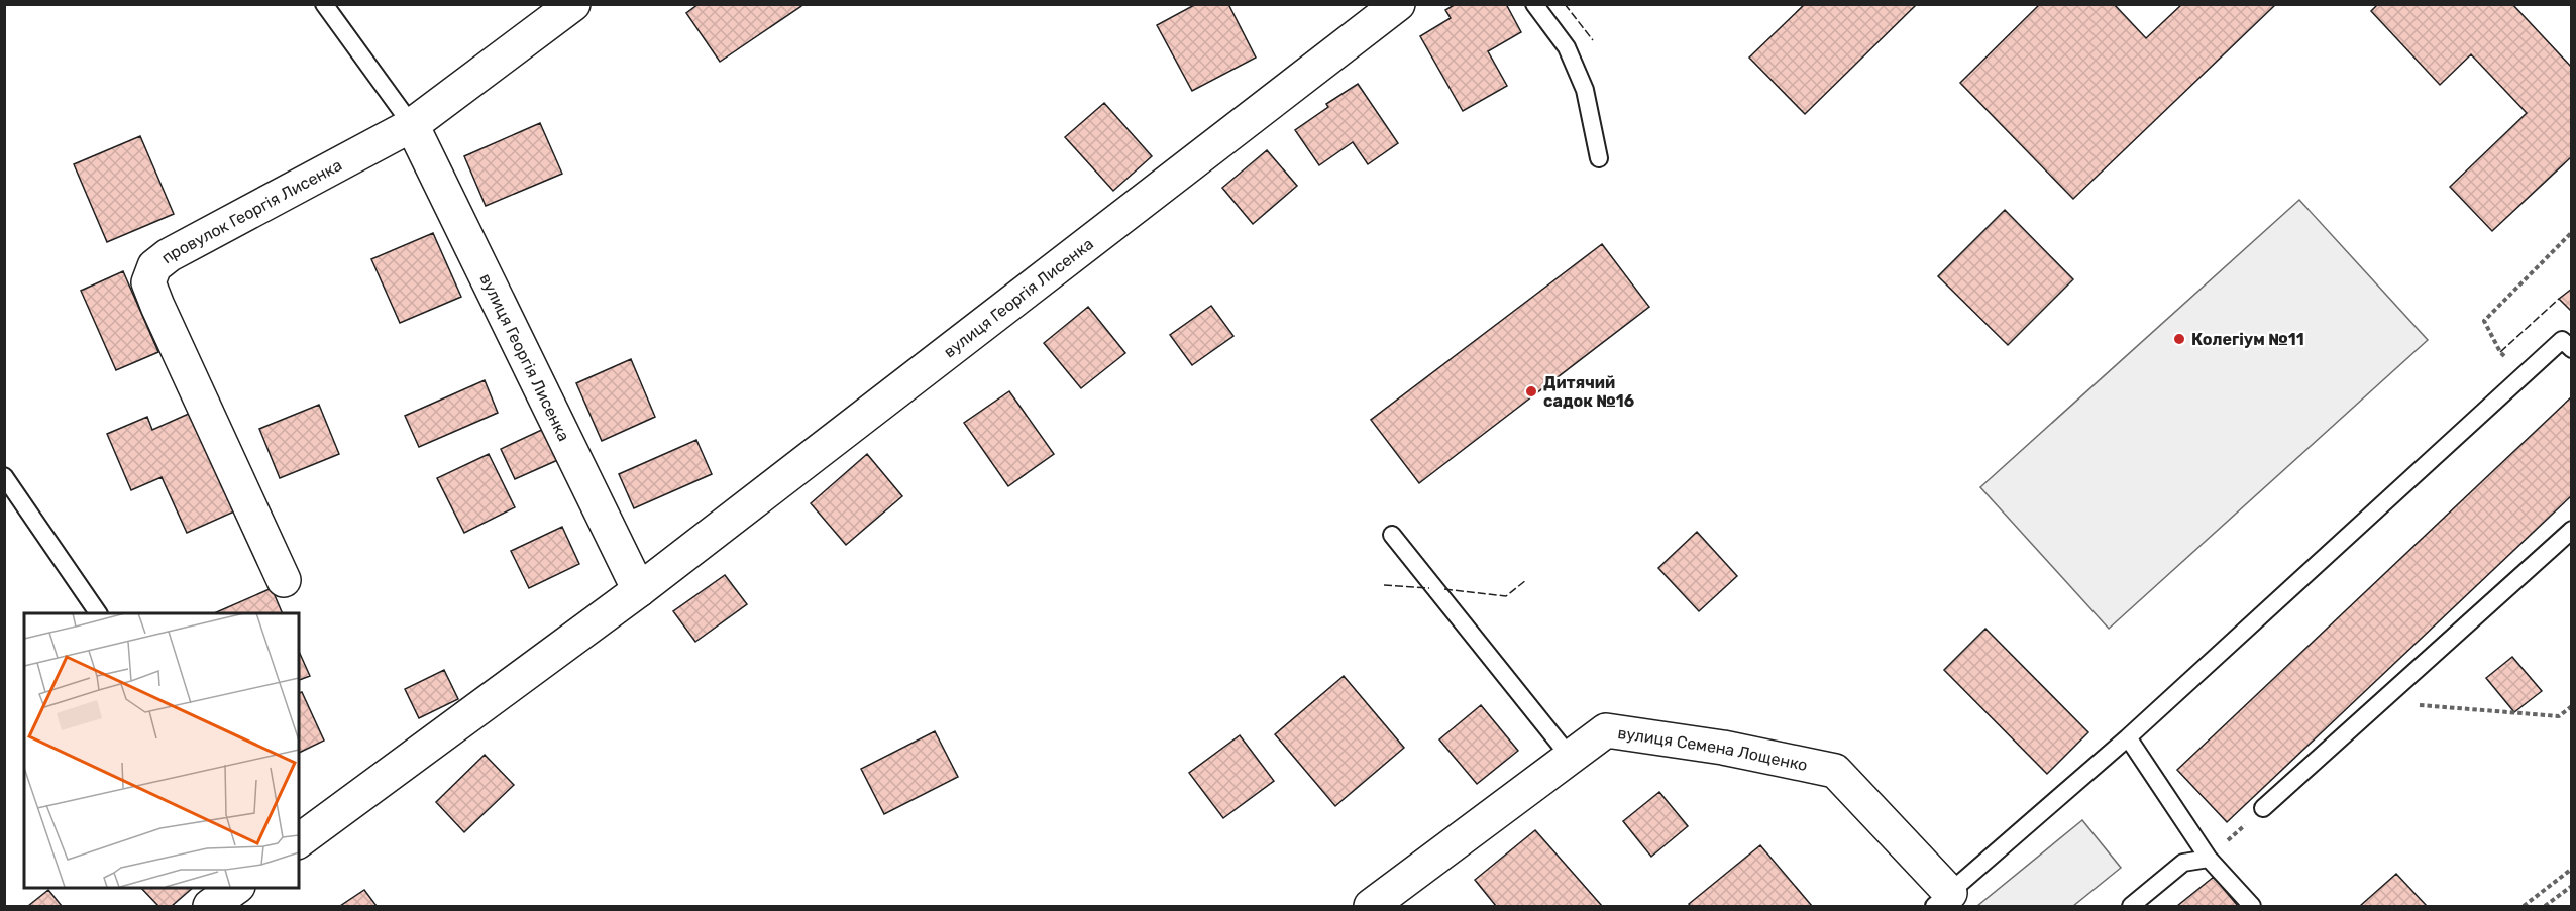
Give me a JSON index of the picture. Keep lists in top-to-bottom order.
{
  "streets": {
    "street": ["провулок Георгія Лисенка", "вулиця Георгія Лисенка", "вулиця Семена Лощенко"]
  },
  "crossings": [
    ["провулок Георгія Лисенка", "вулиця Георгія Лисенка"]
  ],
  "places": ["Колегіум №11", "Дитячий садок №16"]
}
